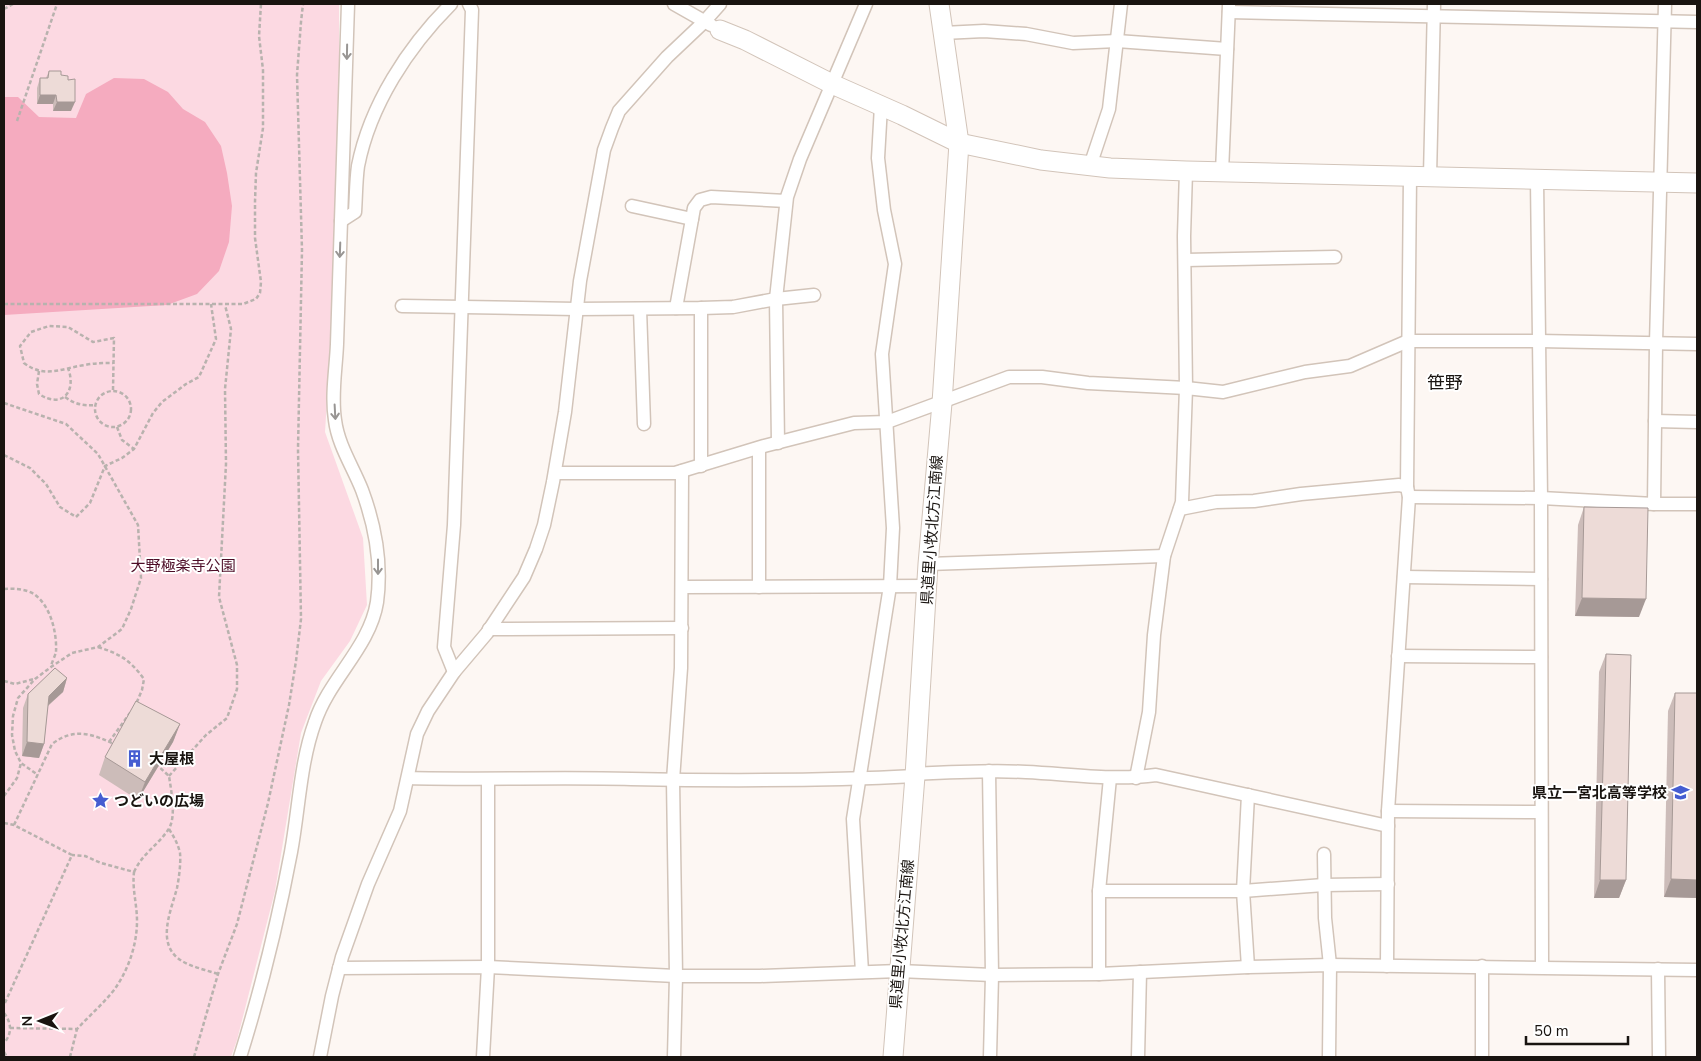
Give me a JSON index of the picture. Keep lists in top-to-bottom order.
{
  "streets": {
    "main road": ["県道里小牧北方江南線"]
  },
  "districts": ["笹野"],
  "parks": ["大野極楽寺公園"],
  "places": {
    "building": ["大屋根"],
    "school or university": ["県立一宮北高等学校"],
    "place": ["つどいの広場"]
  },
  "scale_bar": "50 m",
  "north": "left"
}
